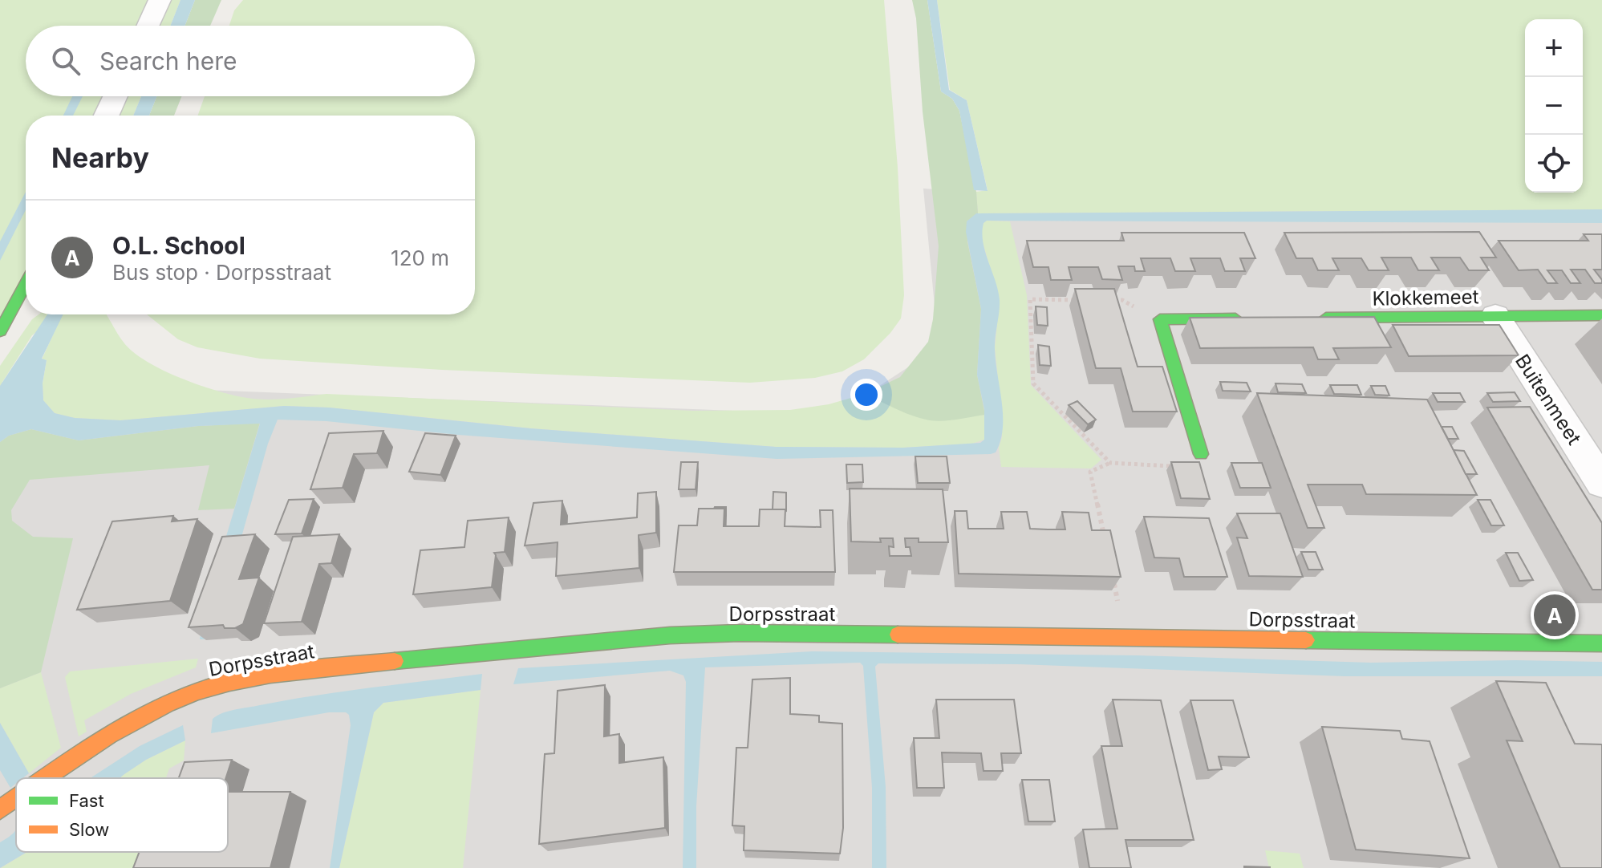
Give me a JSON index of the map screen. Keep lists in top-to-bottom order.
{
  "streets": {
    "street": ["Klokkemeet", "Buitenmeet", "Dorpsstraat"]
  },
  "crossings": [
    ["Klokkemeet", "Buitenmeet"]
  ],
  "legend": ["Fast", "Slow"],
  "page": {
    "map_buttons": ["+", "−"],
    "search": "Search here",
    "heading": "Nearby",
    "list": [
      {
        "mark": "A",
        "name": "O.L. School",
        "note": "Bus stop · Dorpsstraat",
        "value": "120 m"
      }
    ],
    "pins": "A"
  }
}
